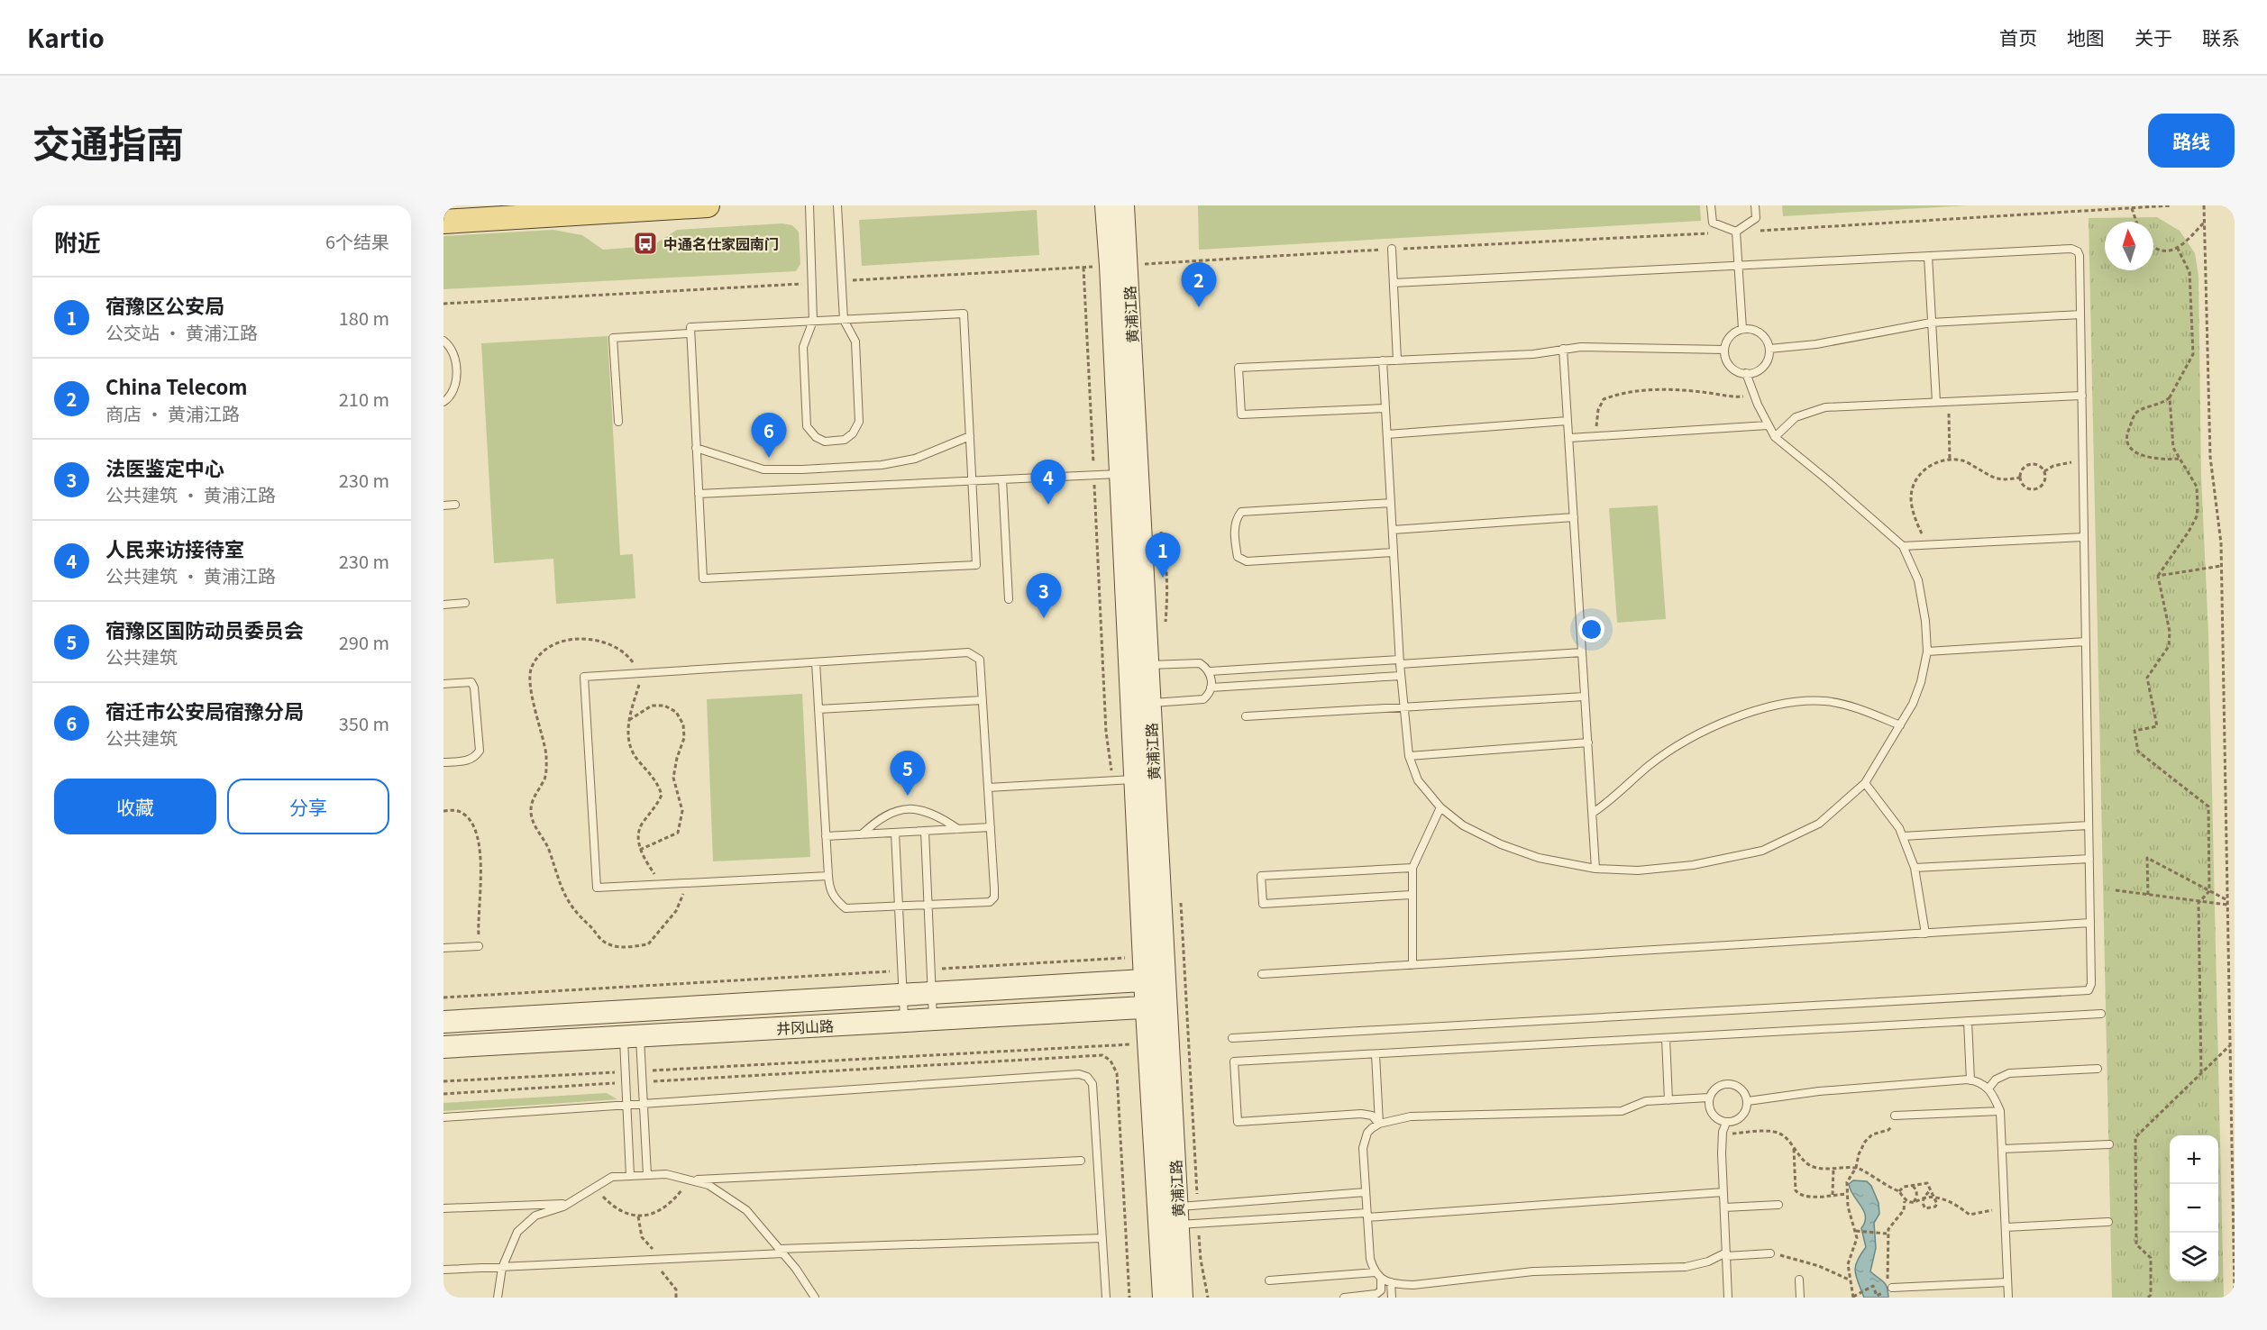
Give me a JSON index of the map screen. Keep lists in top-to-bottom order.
{
  "streets": {
    "street": ["黄浦江路", "井冈山路"]
  },
  "crossings": [
    ["黄浦江路", "井冈山路"]
  ],
  "places": {
    "bus stop": ["中通名仕家园南门"]
  },
  "north": "top",
  "page": {
    "header": "Kartio",
    "nav": [
      "首页",
      "地图",
      "关于",
      "联系"
    ],
    "title": "交通指南",
    "buttons": [
      "路线",
      ["收藏", "分享"]
    ],
    "heading": ["附近", "6个结果"],
    "pins": [
      "2",
      "6",
      "4",
      "1",
      "3",
      "5"
    ],
    "list": [
      {
        "mark": "1",
        "name": "宿豫区公安局",
        "note": "公交站 · 黄浦江路",
        "value": "180 m"
      },
      {
        "mark": "2",
        "name": "China Telecom",
        "note": "商店 · 黄浦江路",
        "value": "210 m"
      },
      {
        "mark": "3",
        "name": "法医鉴定中心",
        "note": "公共建筑 · 黄浦江路",
        "value": "230 m"
      },
      {
        "mark": "4",
        "name": "人民来访接待室",
        "note": "公共建筑 · 黄浦江路",
        "value": "230 m"
      },
      {
        "mark": "5",
        "name": "宿豫区国防动员委员会",
        "note": "公共建筑",
        "value": "290 m"
      },
      {
        "mark": "6",
        "name": "宿迁市公安局宿豫分局",
        "note": "公共建筑",
        "value": "350 m"
      }
    ],
    "map_buttons": ["+", "−"]
  }
}
